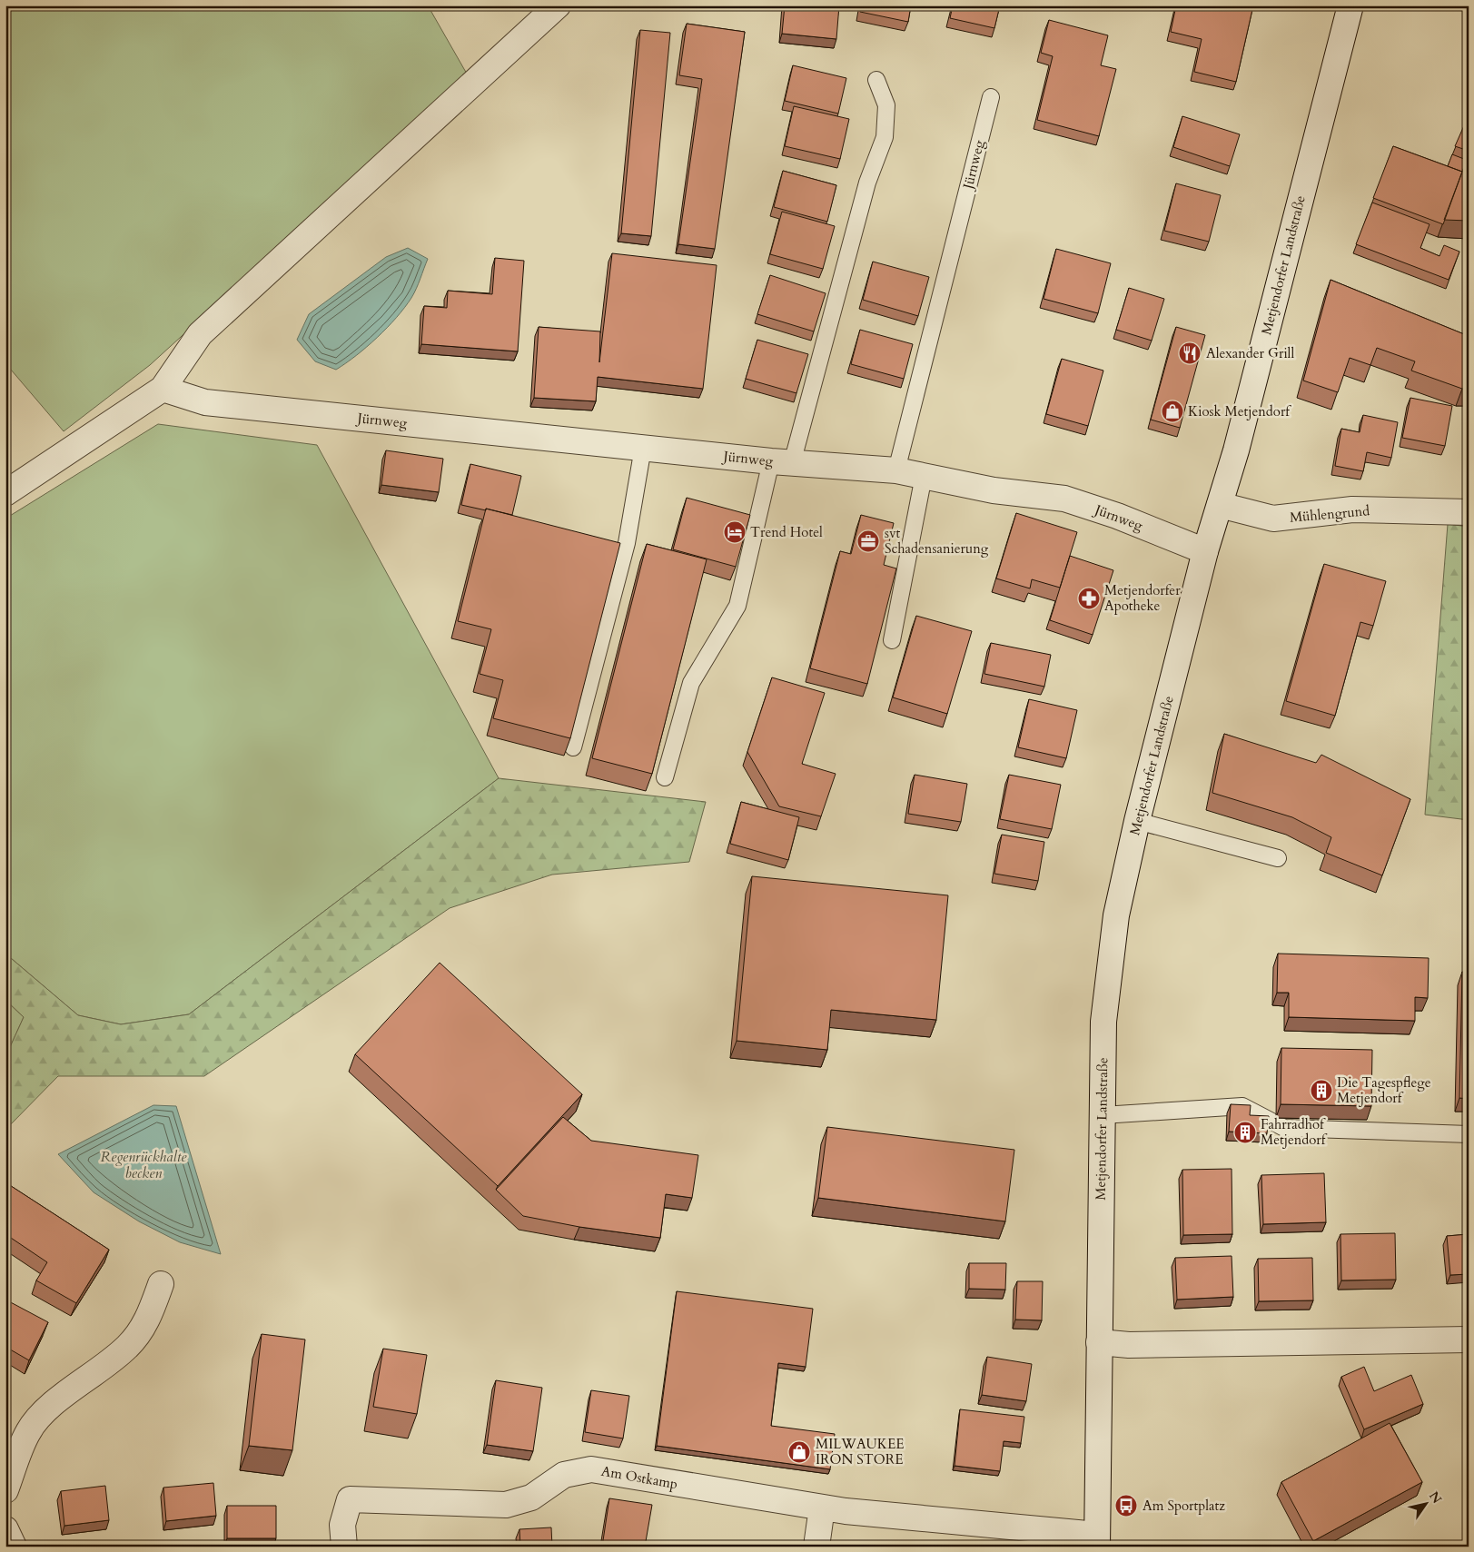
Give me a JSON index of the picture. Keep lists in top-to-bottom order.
{
  "streets": {
    "street": [
      "Jürnweg",
      "Metjendorfer Landstraße",
      "Mühlengrund",
      "Am Ostkamp"
    ]
  },
  "crossings": [
    ["Jürnweg", "Metjendorfer Landstraße"],
    ["Metjendorfer Landstraße", "Mühlengrund"],
    ["Metjendorfer Landstraße", "Am Ostkamp"]
  ],
  "water": ["Regenrückhalte becken"],
  "places": {
    "restaurant": ["Alexander Grill"],
    "shop": ["Kiosk Metjendorf", "MILWAUKEE IRON STORE"],
    "hotel": ["Trend Hotel"],
    "office": ["svt Schadensanierung"],
    "pharmacy": ["Metjendorfer Apotheke"],
    "building": ["Die Tagespflege Metjendorf", "Fahrradhof Metjendorf"],
    "bus stop": ["Am Sportplatz"]
  },
  "north": "top right"
}
